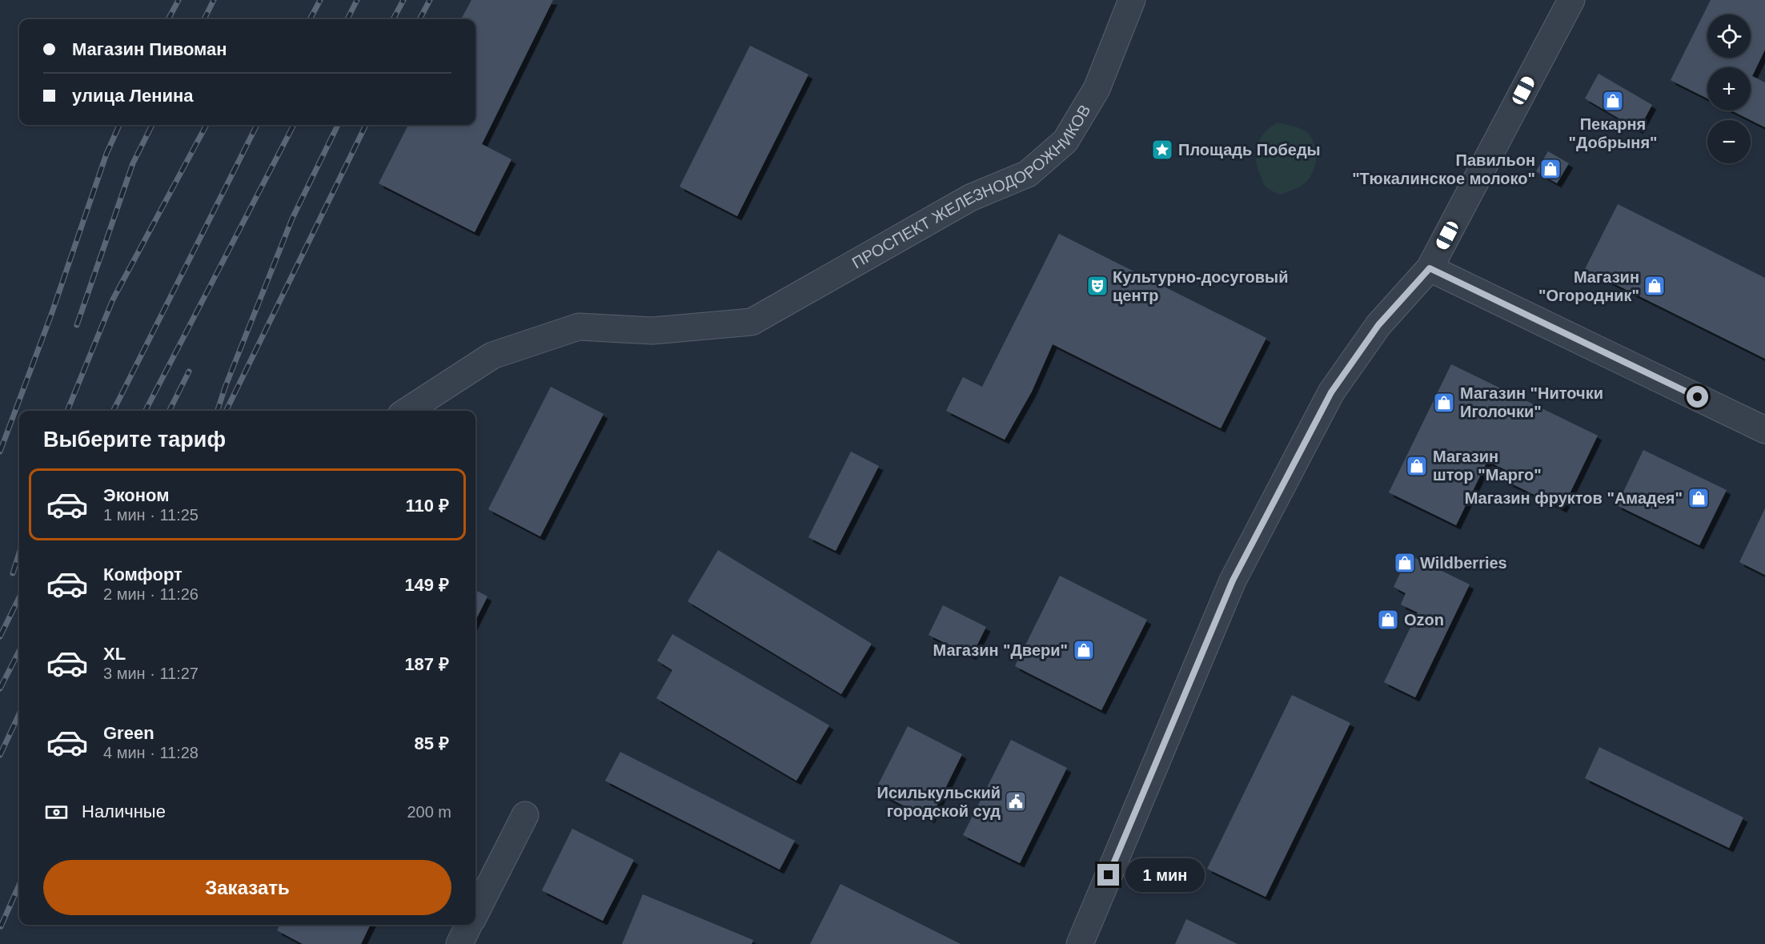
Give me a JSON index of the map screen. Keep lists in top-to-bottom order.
{
  "streets": {
    "street": ["ПРОСПЕКТ ЖЕЛЕЗНОДОРОЖНИКОВ"]
  },
  "places": {
    "shop": [
      "Пекарня \"Добрыня\"",
      "Павильон \"Тюкалинское молоко\"",
      "Магазин \"Огородник\"",
      "Магазин \"Ниточки Иголочки\"",
      "Магазин штор \"Марго\"",
      "Магазин фруктов \"Амадея\"",
      "Wildberries",
      "Ozon",
      "Магазин \"Двери\""
    ],
    "place": ["Площадь Победы"],
    "theatre": ["Культурно-досуговый центр"],
    "public building": ["Исилькульский городской суд"]
  },
  "page": {
    "map_buttons": ["+", "−"],
    "banner": ["Магазин Пивоман", "улица Ленина"],
    "heading": "Выберите тариф",
    "list": [
      {
        "name": "Эконом",
        "note": "1 мин · 11:25",
        "value": "110 ₽"
      },
      {
        "name": "Комфорт",
        "note": "2 мин · 11:26",
        "value": "149 ₽"
      },
      {
        "name": "XL",
        "note": "3 мин · 11:27",
        "value": "187 ₽"
      },
      {
        "name": "Green",
        "note": "4 мин · 11:28",
        "value": "85 ₽"
      }
    ],
    "pay": ["Наличные", "200 m"],
    "buttons": "Заказать",
    "bubble": "1 мин"
  }
}
